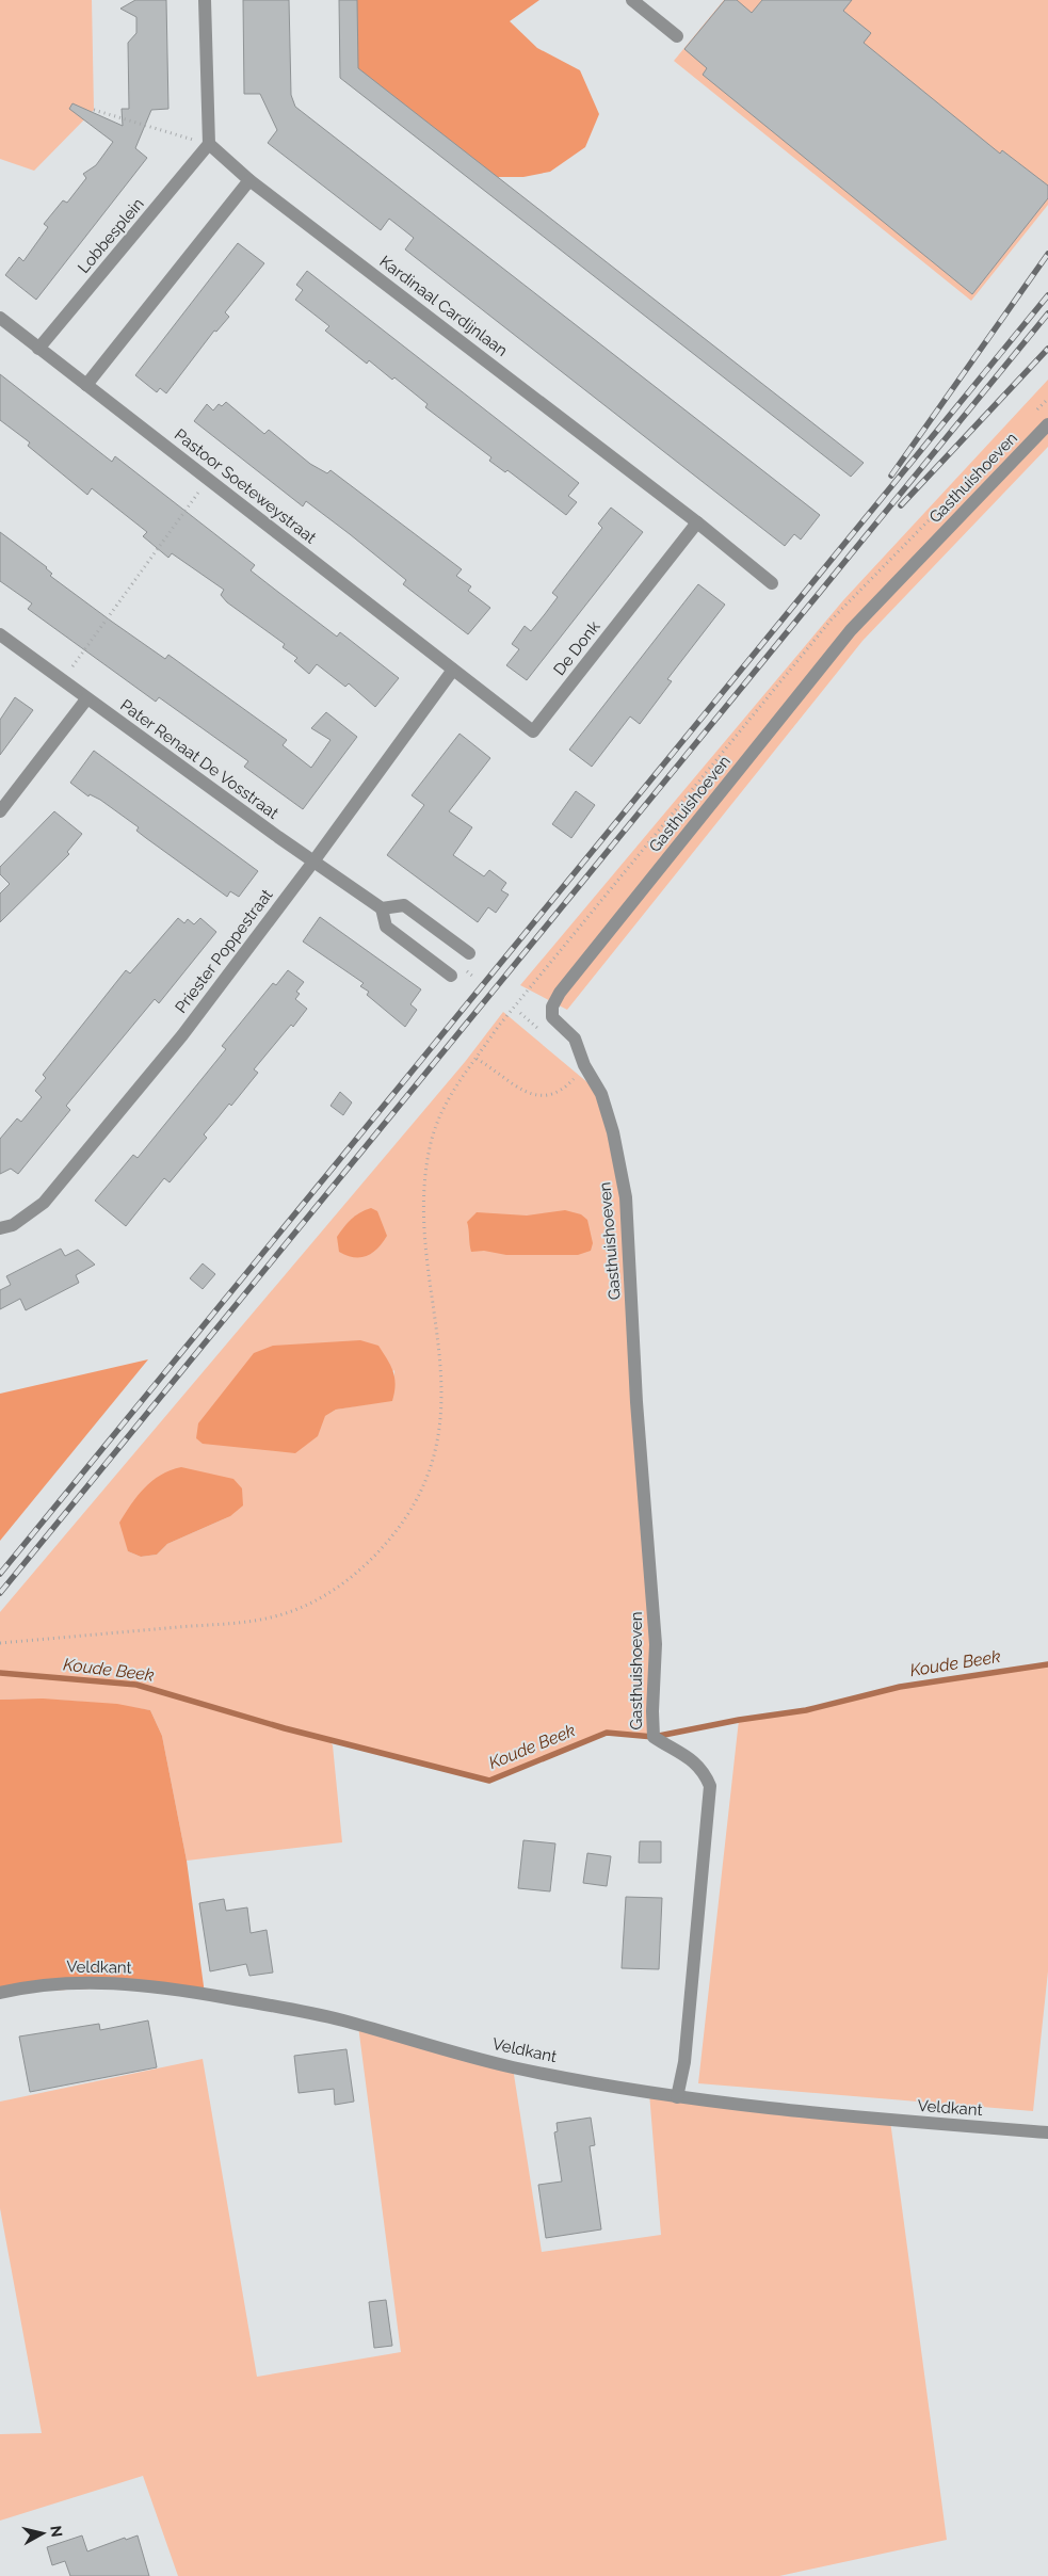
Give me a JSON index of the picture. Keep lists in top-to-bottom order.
{
  "streets": {
    "street": [
      "Lobbesplein",
      "Kardinaal Cardijnlaan",
      "Gasthuishoeven",
      "Pastoor Soeteweystraat",
      "De Donk",
      "Pater Renaat De Vosstraat",
      "Priester Poppestraat",
      "Veldkant"
    ]
  },
  "crossings": [
    ["Lobbesplein", "Kardinaal Cardijnlaan"],
    ["Lobbesplein", "Pastoor Soeteweystraat"],
    ["Kardinaal Cardijnlaan", "De Donk"],
    ["Gasthuishoeven", "Veldkant"],
    ["Pastoor Soeteweystraat", "De Donk"],
    ["Pastoor Soeteweystraat", "Priester Poppestraat"],
    ["Pater Renaat De Vosstraat", "Priester Poppestraat"]
  ],
  "water": ["Koude Beek"],
  "north": "right"
}
